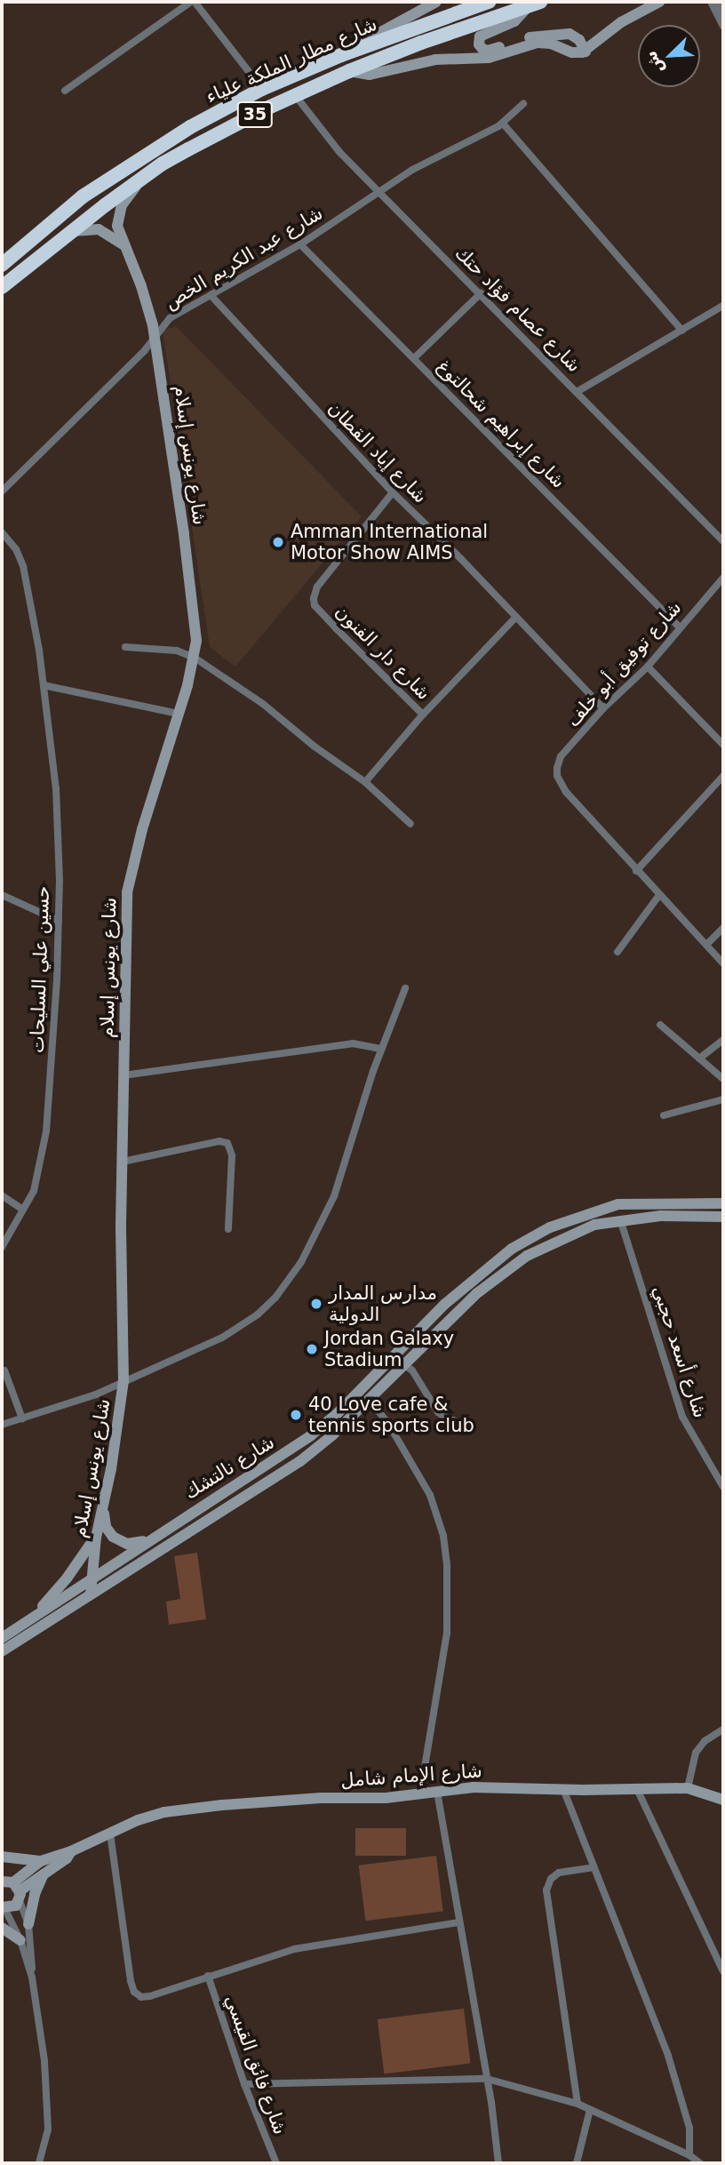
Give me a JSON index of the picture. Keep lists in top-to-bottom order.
{
  "streets": {
    "highway": ["شارع مطار الملكة علياء", "35"],
    "street": [
      "شارع عبد الكريم الخص",
      "شارع عصام فؤاد حتك",
      "شارع إبراهيم شحالتوغ",
      "شارع إياد القطان",
      "شارع يونس إسلام",
      "شارع دار الفنون",
      "شارع توفيق أبو خلف",
      "حسين علي السليحات",
      "شارع أسعد حجبي",
      "شارع نالتشك",
      "شارع الإمام شامل",
      "شارع فائق القيسي"
    ]
  },
  "crossings": [
    ["شارع مطار الملكة علياء", "شارع عصام فؤاد حتك"],
    ["شارع مطار الملكة علياء", "شارع يونس إسلام"],
    ["شارع عبد الكريم الخص", "شارع عصام فؤاد حتك"],
    ["شارع عبد الكريم الخص", "شارع إبراهيم شحالتوغ"],
    ["شارع عبد الكريم الخص", "شارع إياد القطان"],
    ["شارع عبد الكريم الخص", "شارع يونس إسلام"],
    ["شارع إبراهيم شحالتوغ", "شارع توفيق أبو خلف"],
    ["شارع إياد القطان", "شارع دار الفنون"],
    ["شارع إياد القطان", "شارع توفيق أبو خلف"],
    ["شارع يونس إسلام", "شارع نالتشك"],
    ["شارع أسعد حجبي", "شارع نالتشك"]
  ],
  "places": [
    "Amman International Motor Show AIMS",
    "مدارس المدار الدولية",
    "Jordan Galaxy Stadium",
    "40 Love cafe & tennis sports club"
  ],
  "north": "bottom left"
}
